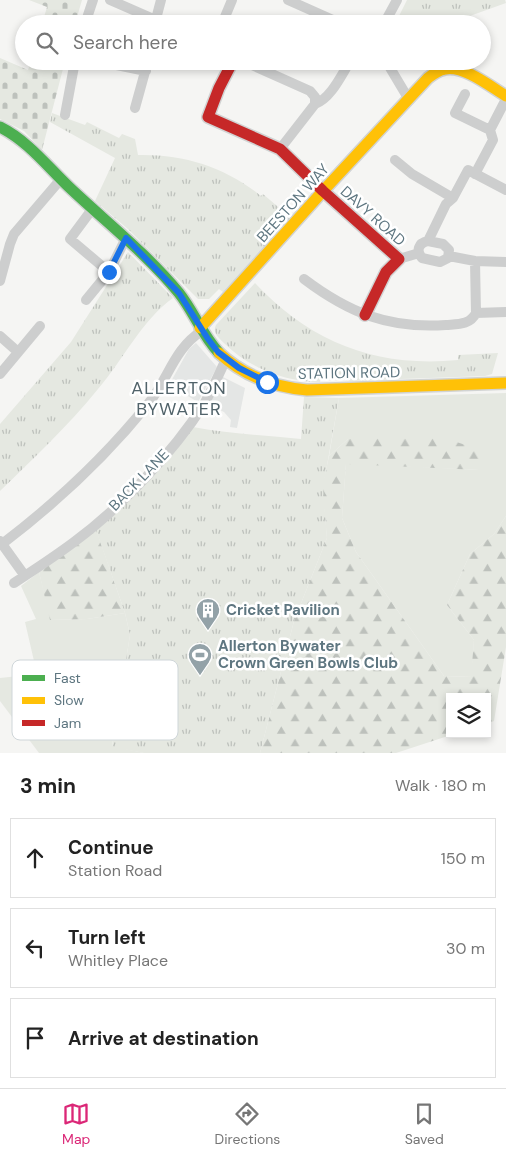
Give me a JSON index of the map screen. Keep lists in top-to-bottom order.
{
  "streets": {
    "street": [
      "BEESTON WAY",
      "DAVY ROAD",
      "STATION ROAD",
      "BACK LANE"
    ]
  },
  "crossings": [
    ["BEESTON WAY", "DAVY ROAD"],
    ["BEESTON WAY", "STATION ROAD"],
    ["STATION ROAD", "BACK LANE"]
  ],
  "districts": ["ALLERTON BYWATER"],
  "places": {
    "building": ["Cricket Pavilion"],
    "sports": ["Allerton Bywater Crown Green Bowls Club"]
  },
  "legend": ["Fast", "Slow", "Jam"],
  "page": {
    "search": "Search here",
    "heading": ["3 min", "Walk · 180 m"],
    "list": [
      ["Continue", "Station Road", "150 m"],
      ["Turn left", "Whitley Place", "30 m"],
      "Arrive at destination"
    ],
    "nav": ["Map", "Directions", "Saved"]
  }
}
